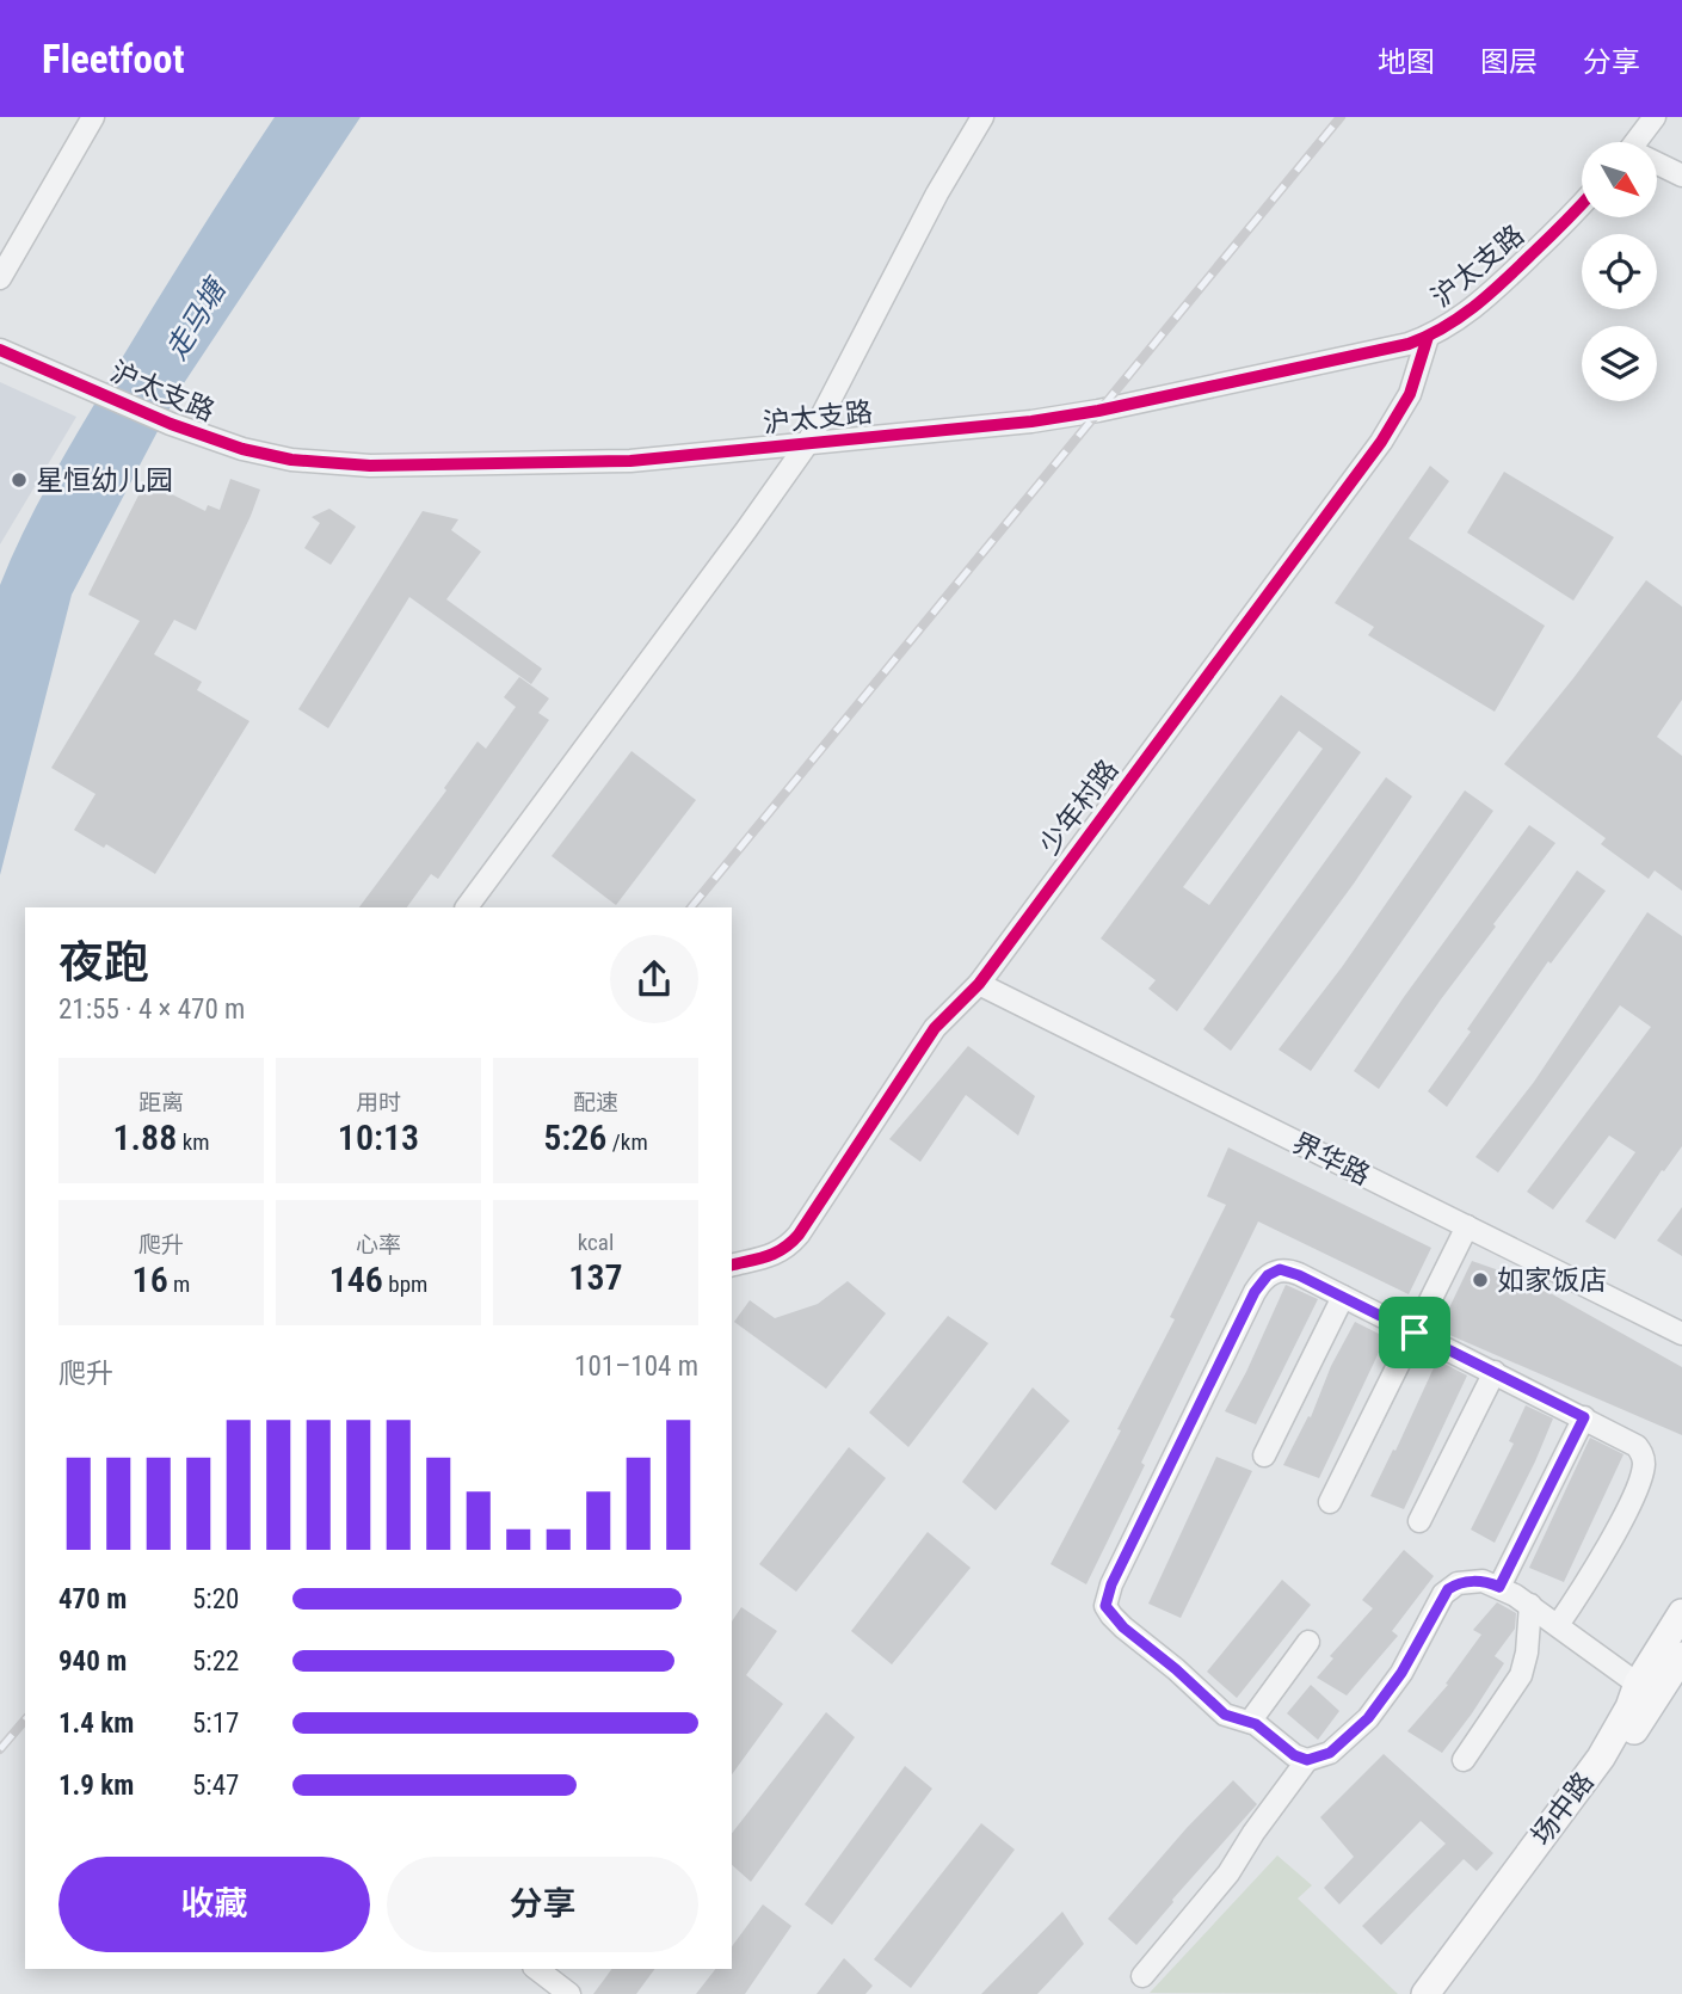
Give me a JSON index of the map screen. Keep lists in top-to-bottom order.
{
  "streets": {
    "main road": ["场中路"],
    "street": ["沪太支路", "少年村路", "界华路"]
  },
  "crossings": [
    ["沪太支路", "少年村路"],
    ["少年村路", "界华路"]
  ],
  "water": ["走马塘"],
  "places": ["星恒幼儿园", "如家饭店"],
  "north": "bottom right",
  "page": {
    "header": "Fleetfoot",
    "nav": ["地图", "图层", "分享"],
    "heading": ["夜跑", "21:55 · 4 × 470 m"],
    "stats": [
      ["距离", "1.88 km"],
      ["用时", "10:13"],
      ["配速", "5:26 /km"],
      ["爬升", "16 m"],
      ["心率", "146 bpm"],
      ["kcal", "137"]
    ],
    "chart": ["爬升", "101–104 m"],
    "list": [
      {
        "name": "470 m",
        "note": "5:20"
      },
      {
        "name": "940 m",
        "note": "5:22"
      },
      {
        "name": "1.4 km",
        "note": "5:17"
      },
      {
        "name": "1.9 km",
        "note": "5:47"
      }
    ],
    "buttons": ["收藏", "分享"]
  }
}
